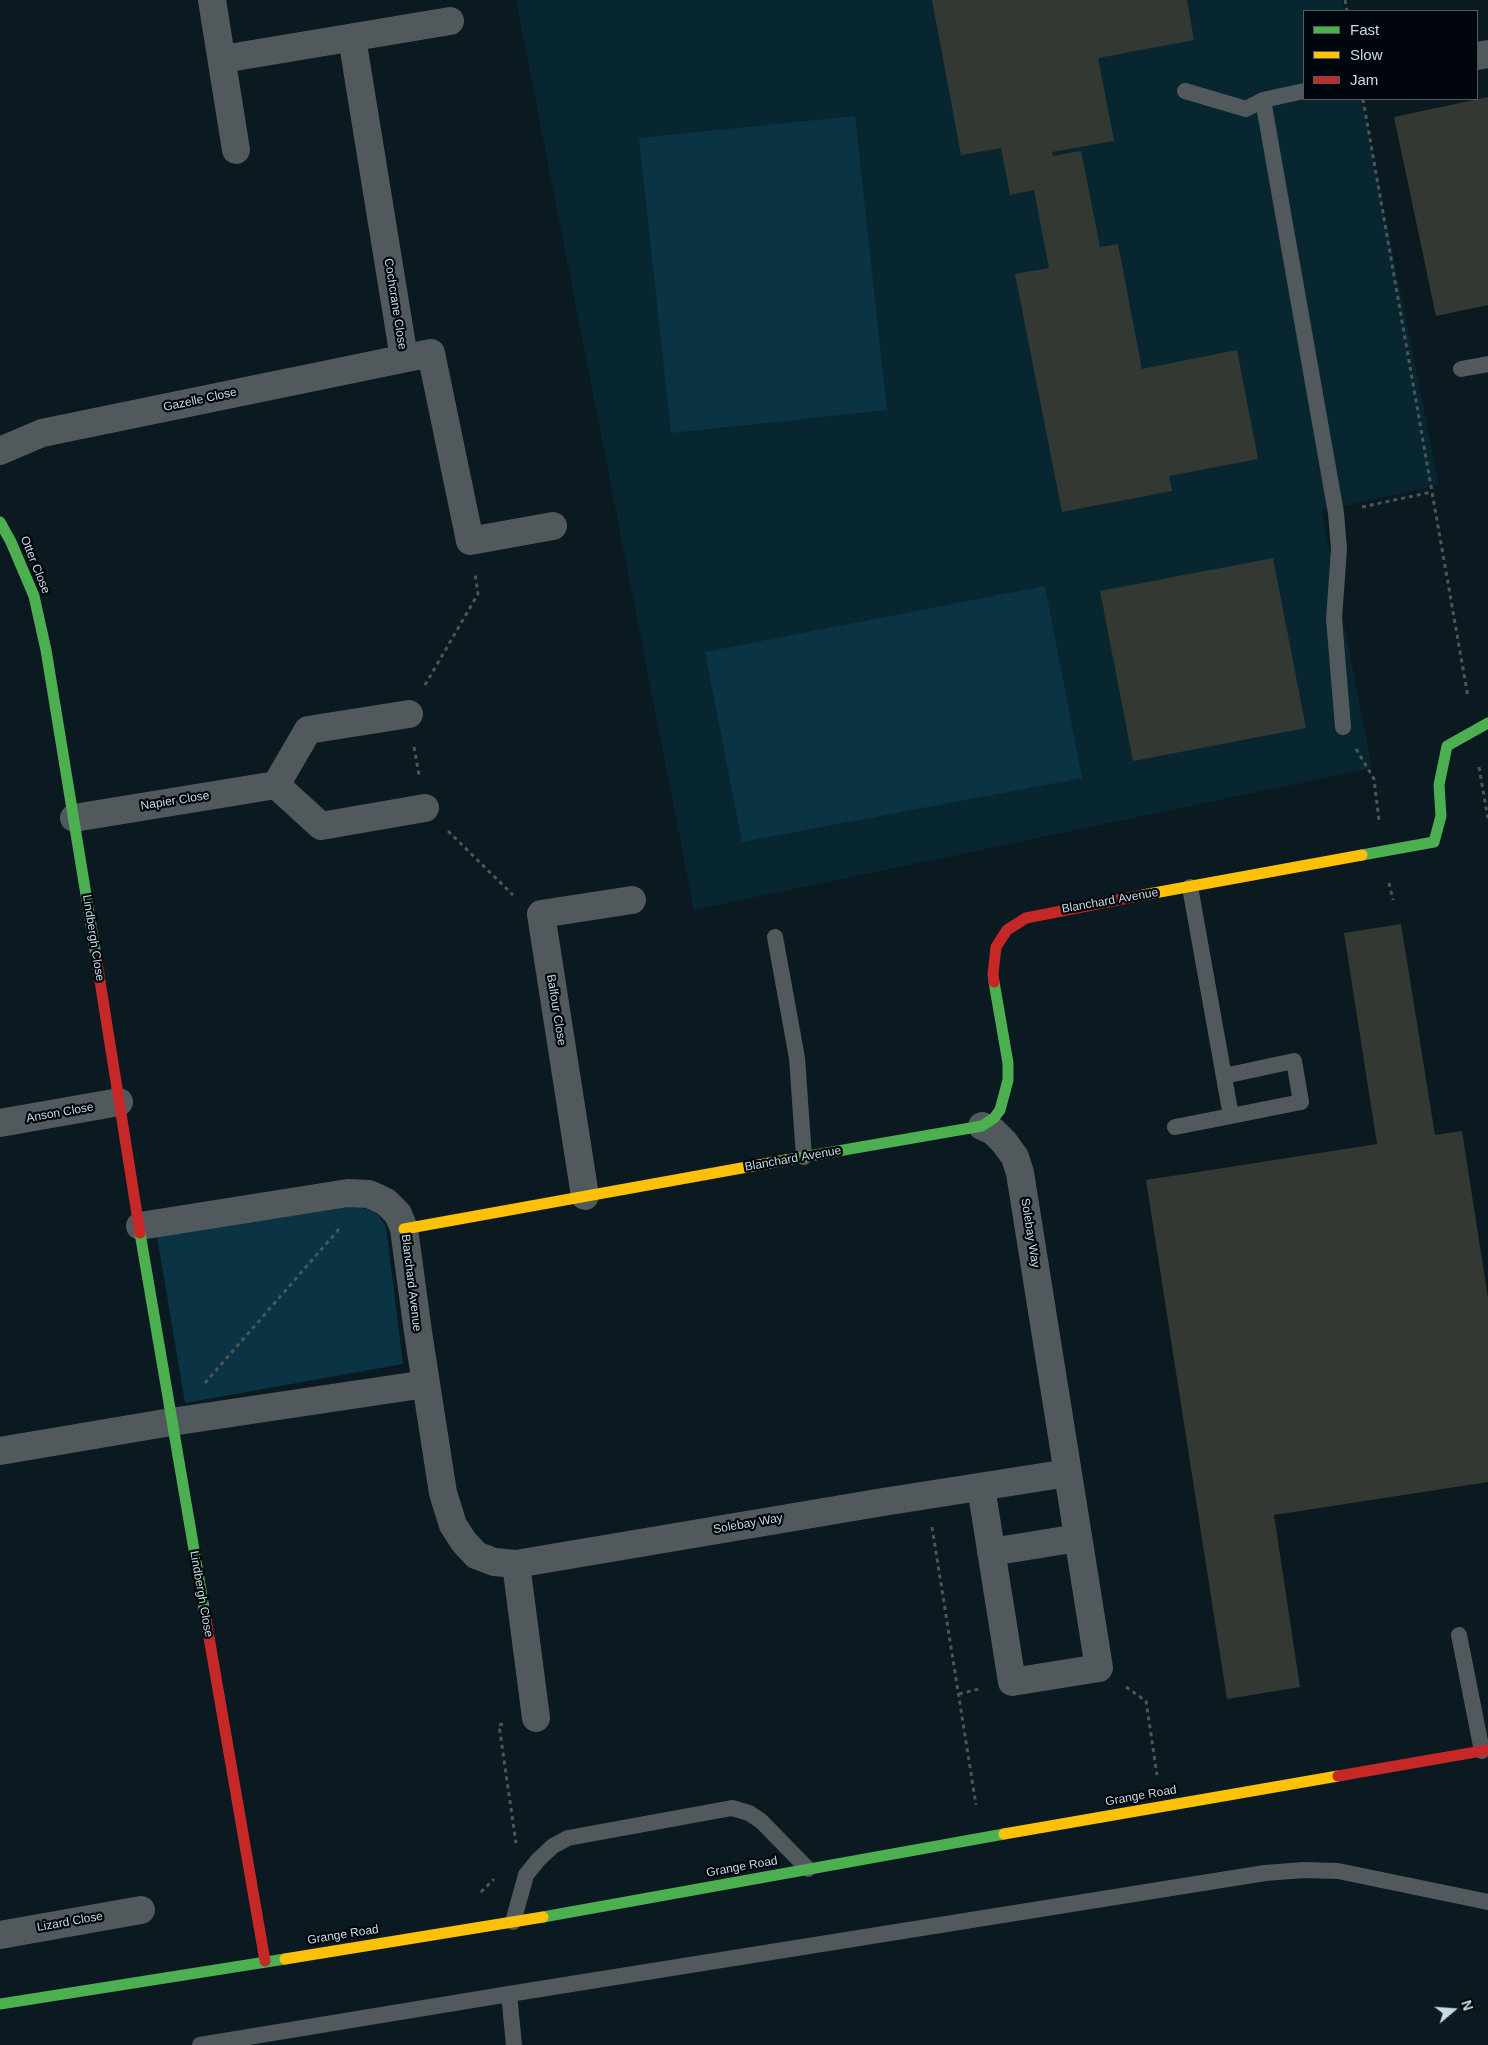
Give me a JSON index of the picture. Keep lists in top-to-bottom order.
{
  "streets": {
    "street": [
      "Cochcrane Close",
      "Gazelle Close",
      "Otter Close",
      "Napier Close",
      "Blanchard Avenue",
      "Lindbergh Close",
      "Balfour Close",
      "Anson Close",
      "Solebay Way",
      "Grange Road",
      "Lizard Close"
    ]
  },
  "crossings": [
    ["Cochcrane Close", "Gazelle Close"],
    ["Otter Close", "Lindbergh Close"],
    ["Napier Close", "Lindbergh Close"],
    ["Blanchard Avenue", "Balfour Close"],
    ["Blanchard Avenue", "Solebay Way"],
    ["Lindbergh Close", "Anson Close"],
    ["Lindbergh Close", "Grange Road"]
  ],
  "legend": ["Fast", "Slow", "Jam"],
  "north": "right"
}
